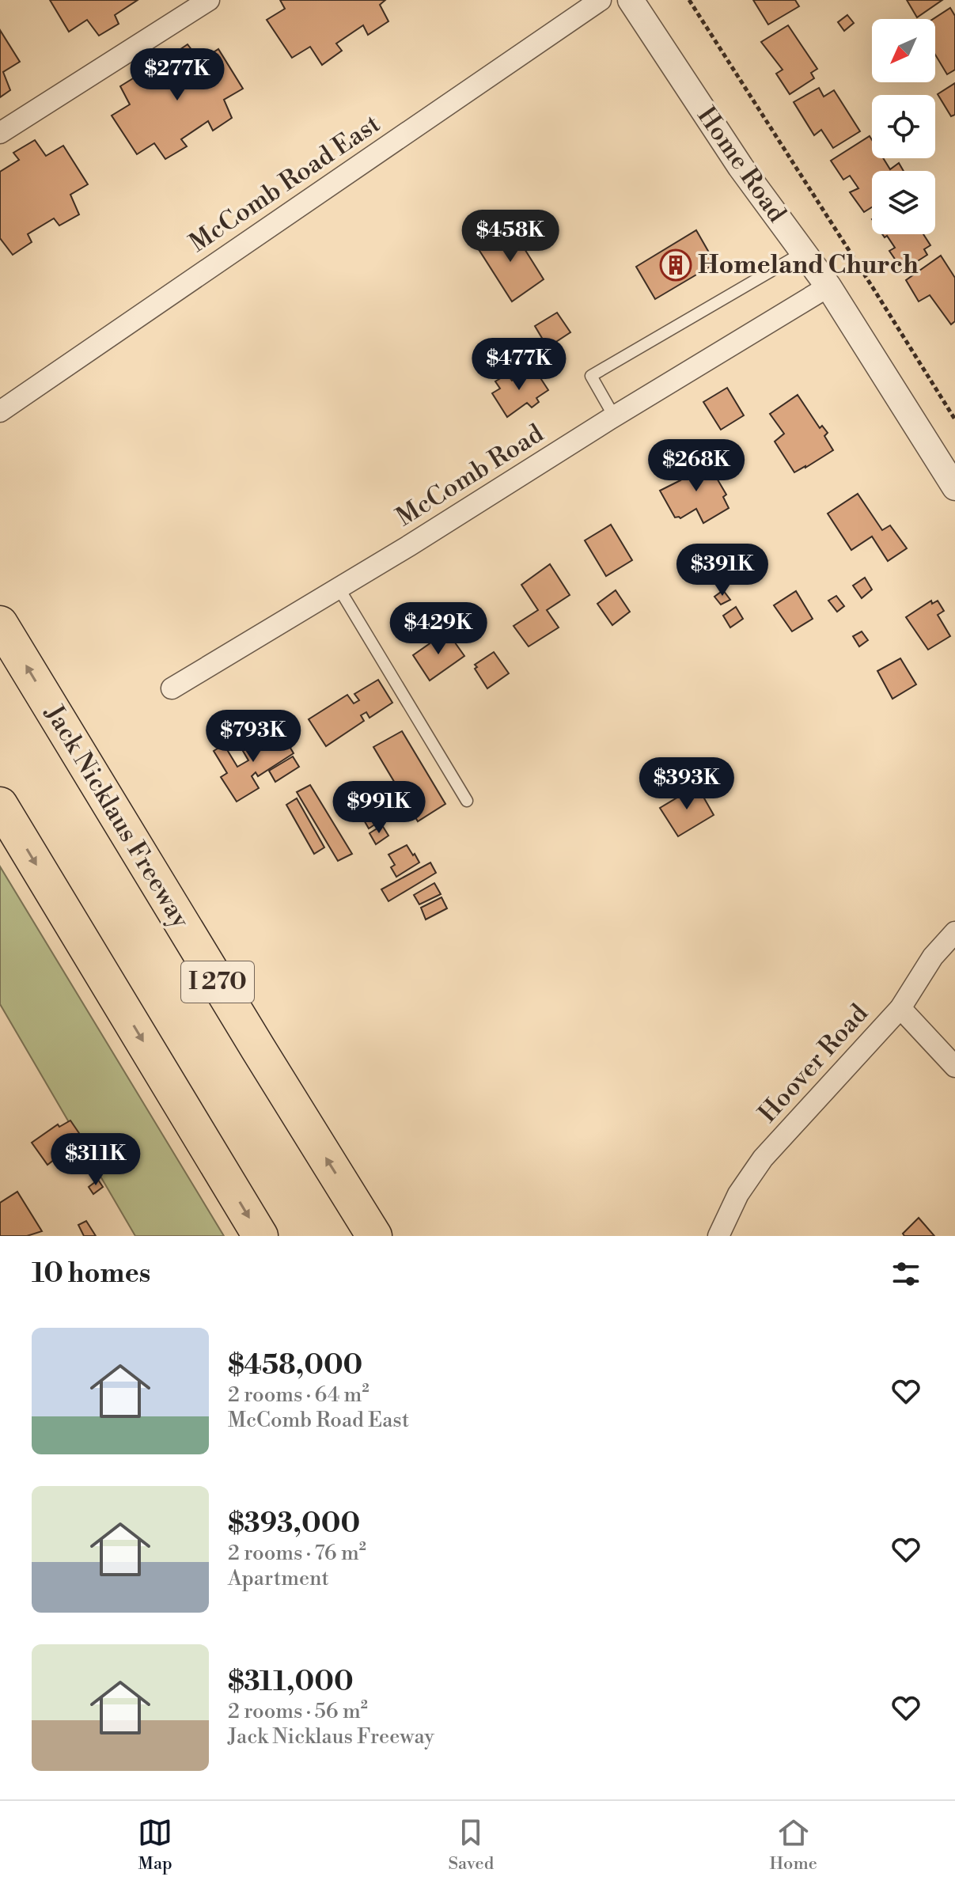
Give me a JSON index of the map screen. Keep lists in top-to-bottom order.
{
  "streets": {
    "highway": ["Jack Nicklaus Freeway", "I 270"],
    "street": [
      "Home Road",
      "McComb Road East",
      "McComb Road",
      "Hoover Road"
    ]
  },
  "crossings": [
    ["Home Road", "McComb Road"]
  ],
  "places": {
    "building": ["Homeland Church"]
  },
  "north": "bottom left",
  "page": {
    "price": [
      "$277K",
      "$458K",
      "$477K",
      "$268K",
      "$391K",
      "$429K",
      "$793K",
      "$393K",
      "$991K",
      "$311K"
    ],
    "heading": "10 homes",
    "list": [
      {
        "name": "$458,000",
        "note": "2 rooms · 64 m² · McComb Road East"
      },
      {
        "name": "$393,000",
        "note": "2 rooms · 76 m² · Apartment"
      },
      {
        "name": "$311,000",
        "note": "2 rooms · 56 m² · Jack Nicklaus Freeway"
      }
    ],
    "tabs": ["Map", "Saved", "Home"]
  }
}
